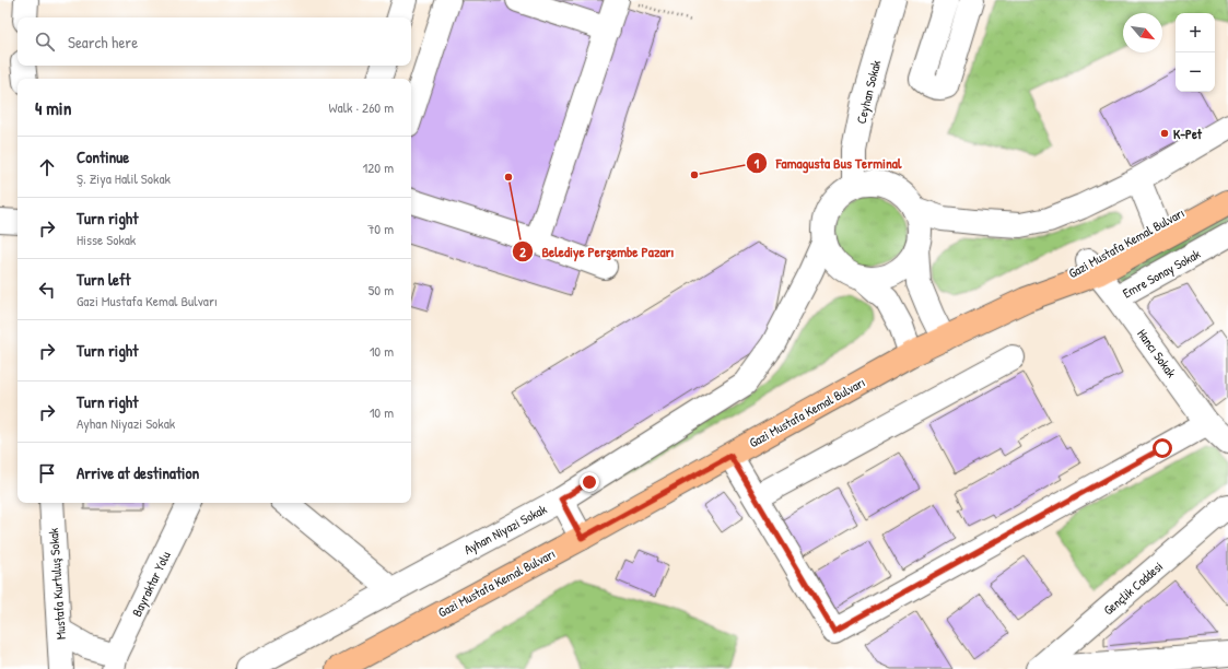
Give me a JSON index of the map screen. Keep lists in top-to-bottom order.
{
  "streets": {
    "main road": ["Gazi Mustafa Kemal Bulvarı"],
    "street": [
      "Ceyhan Sokak",
      "Emre Sonay Sokak",
      "Hancı Sokak",
      "Ayhan Niyazi Sokak",
      "Mustafa Kurtuluş Sokak",
      "Bayraktar Yolu",
      "Gençlik Caddesi"
    ]
  },
  "crossings": [
    ["Ceyhan Sokak", "Ayhan Niyazi Sokak"],
    ["Gazi Mustafa Kemal Bulvarı", "Hancı Sokak"],
    ["Emre Sonay Sokak", "Hancı Sokak"]
  ],
  "places": ["K-Pet", "Famagusta Bus Terminal", "Belediye Perşembe Pazarı"],
  "north": "bottom right",
  "page": {
    "map_buttons": ["+", "−"],
    "search": "Search here",
    "heading": ["4 min", "Walk · 260 m"],
    "list": [
      ["Continue", "Ş. Ziya Halil Sokak", "120 m"],
      ["Turn right", "Hisse Sokak", "70 m"],
      ["Turn left", "Gazi Mustafa Kemal Bulvarı", "50 m"],
      ["Turn right", "10 m"],
      ["Turn right", "Ayhan Niyazi Sokak", "10 m"],
      "Arrive at destination"
    ]
  }
}
